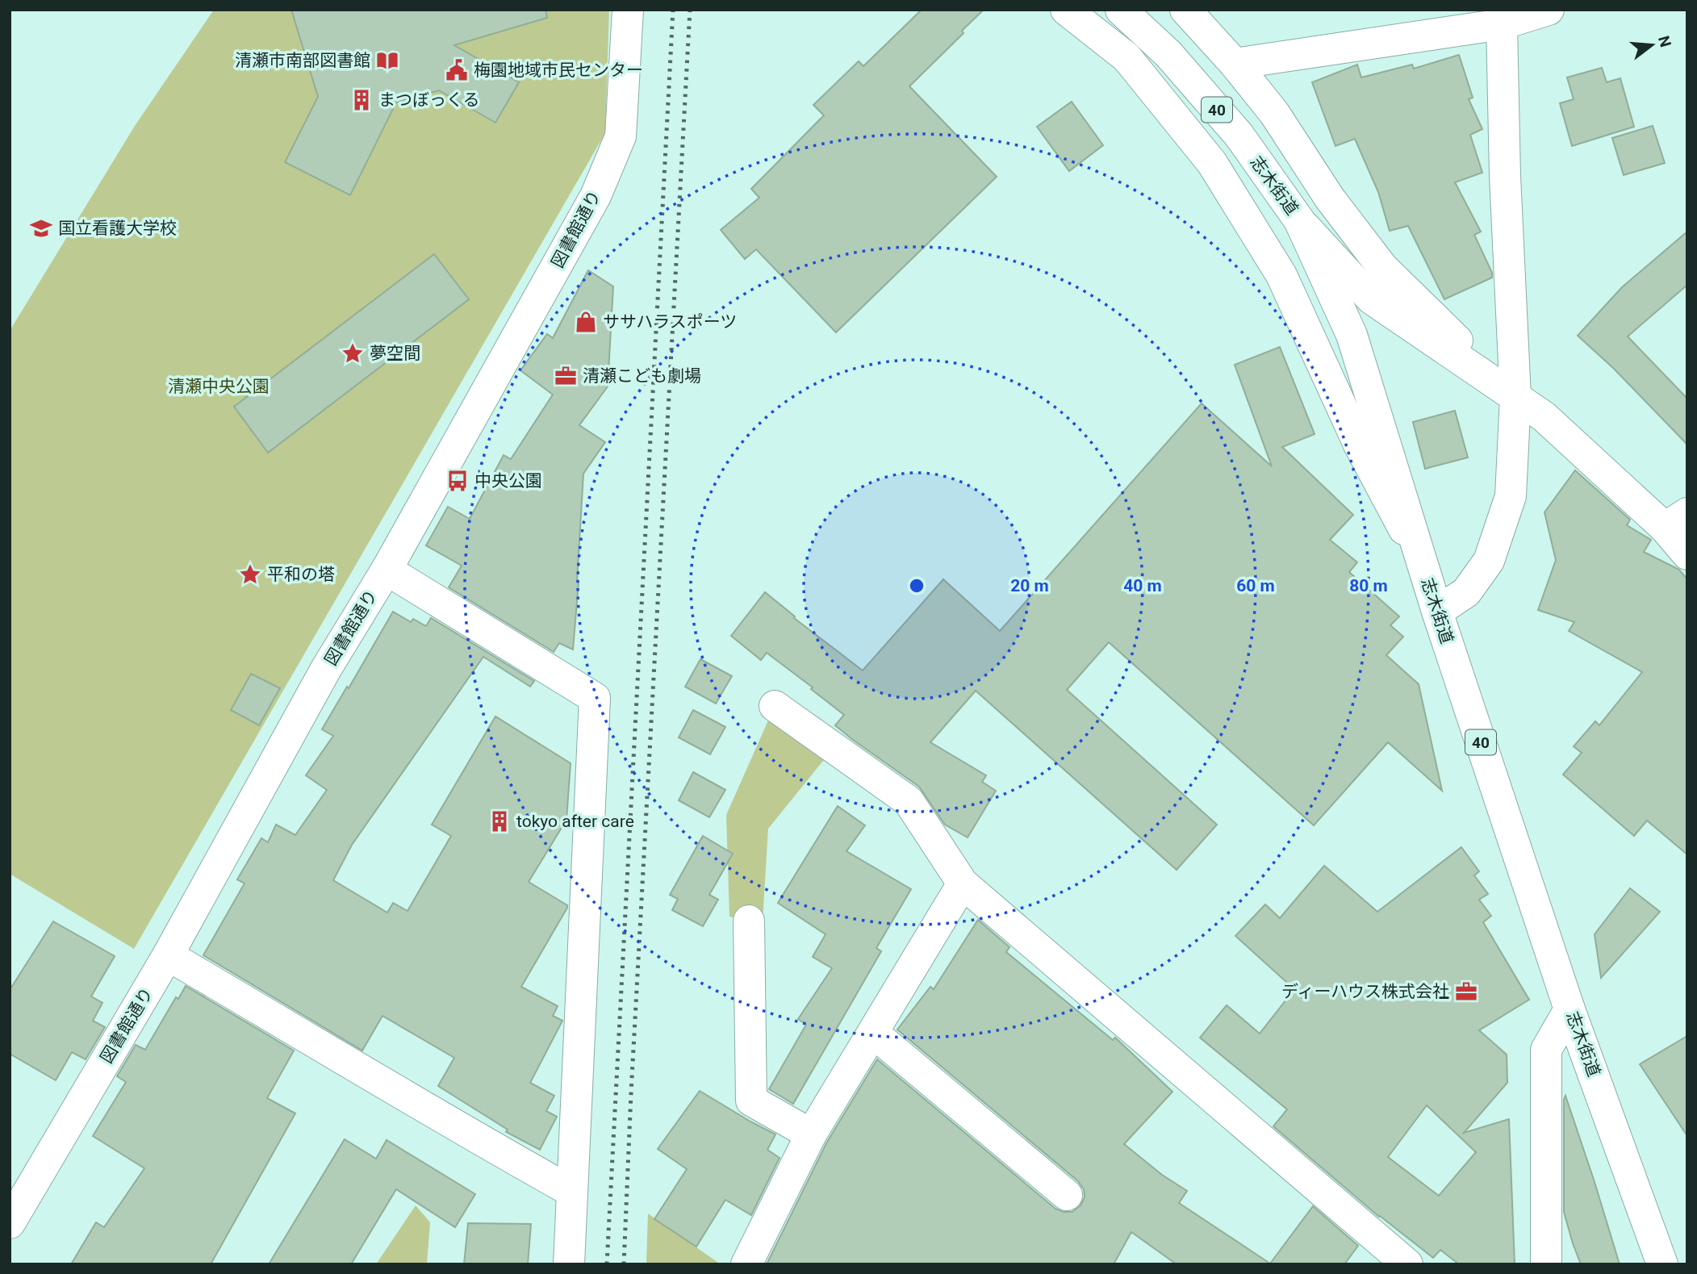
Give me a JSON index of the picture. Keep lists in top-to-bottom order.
{
  "streets": {
    "street": ["40", "志木街道", "図書館通り"]
  },
  "parks": ["清瀬中央公園"],
  "places": {
    "library": ["清瀬市南部図書館"],
    "public building": ["梅園地域市民センター"],
    "building": ["まつぼっくる", "tokyo after care"],
    "school or university": ["国立看護大学校"],
    "shop": ["ササハラスポーツ"],
    "place": ["夢空間", "平和の塔"],
    "office": ["清瀬こども劇場", "ディーハウス株式会社"],
    "bus stop": ["中央公園"]
  },
  "north": "right",
  "rings": [
    "20 m",
    "40 m",
    "60 m",
    "80 m"
  ]
}
